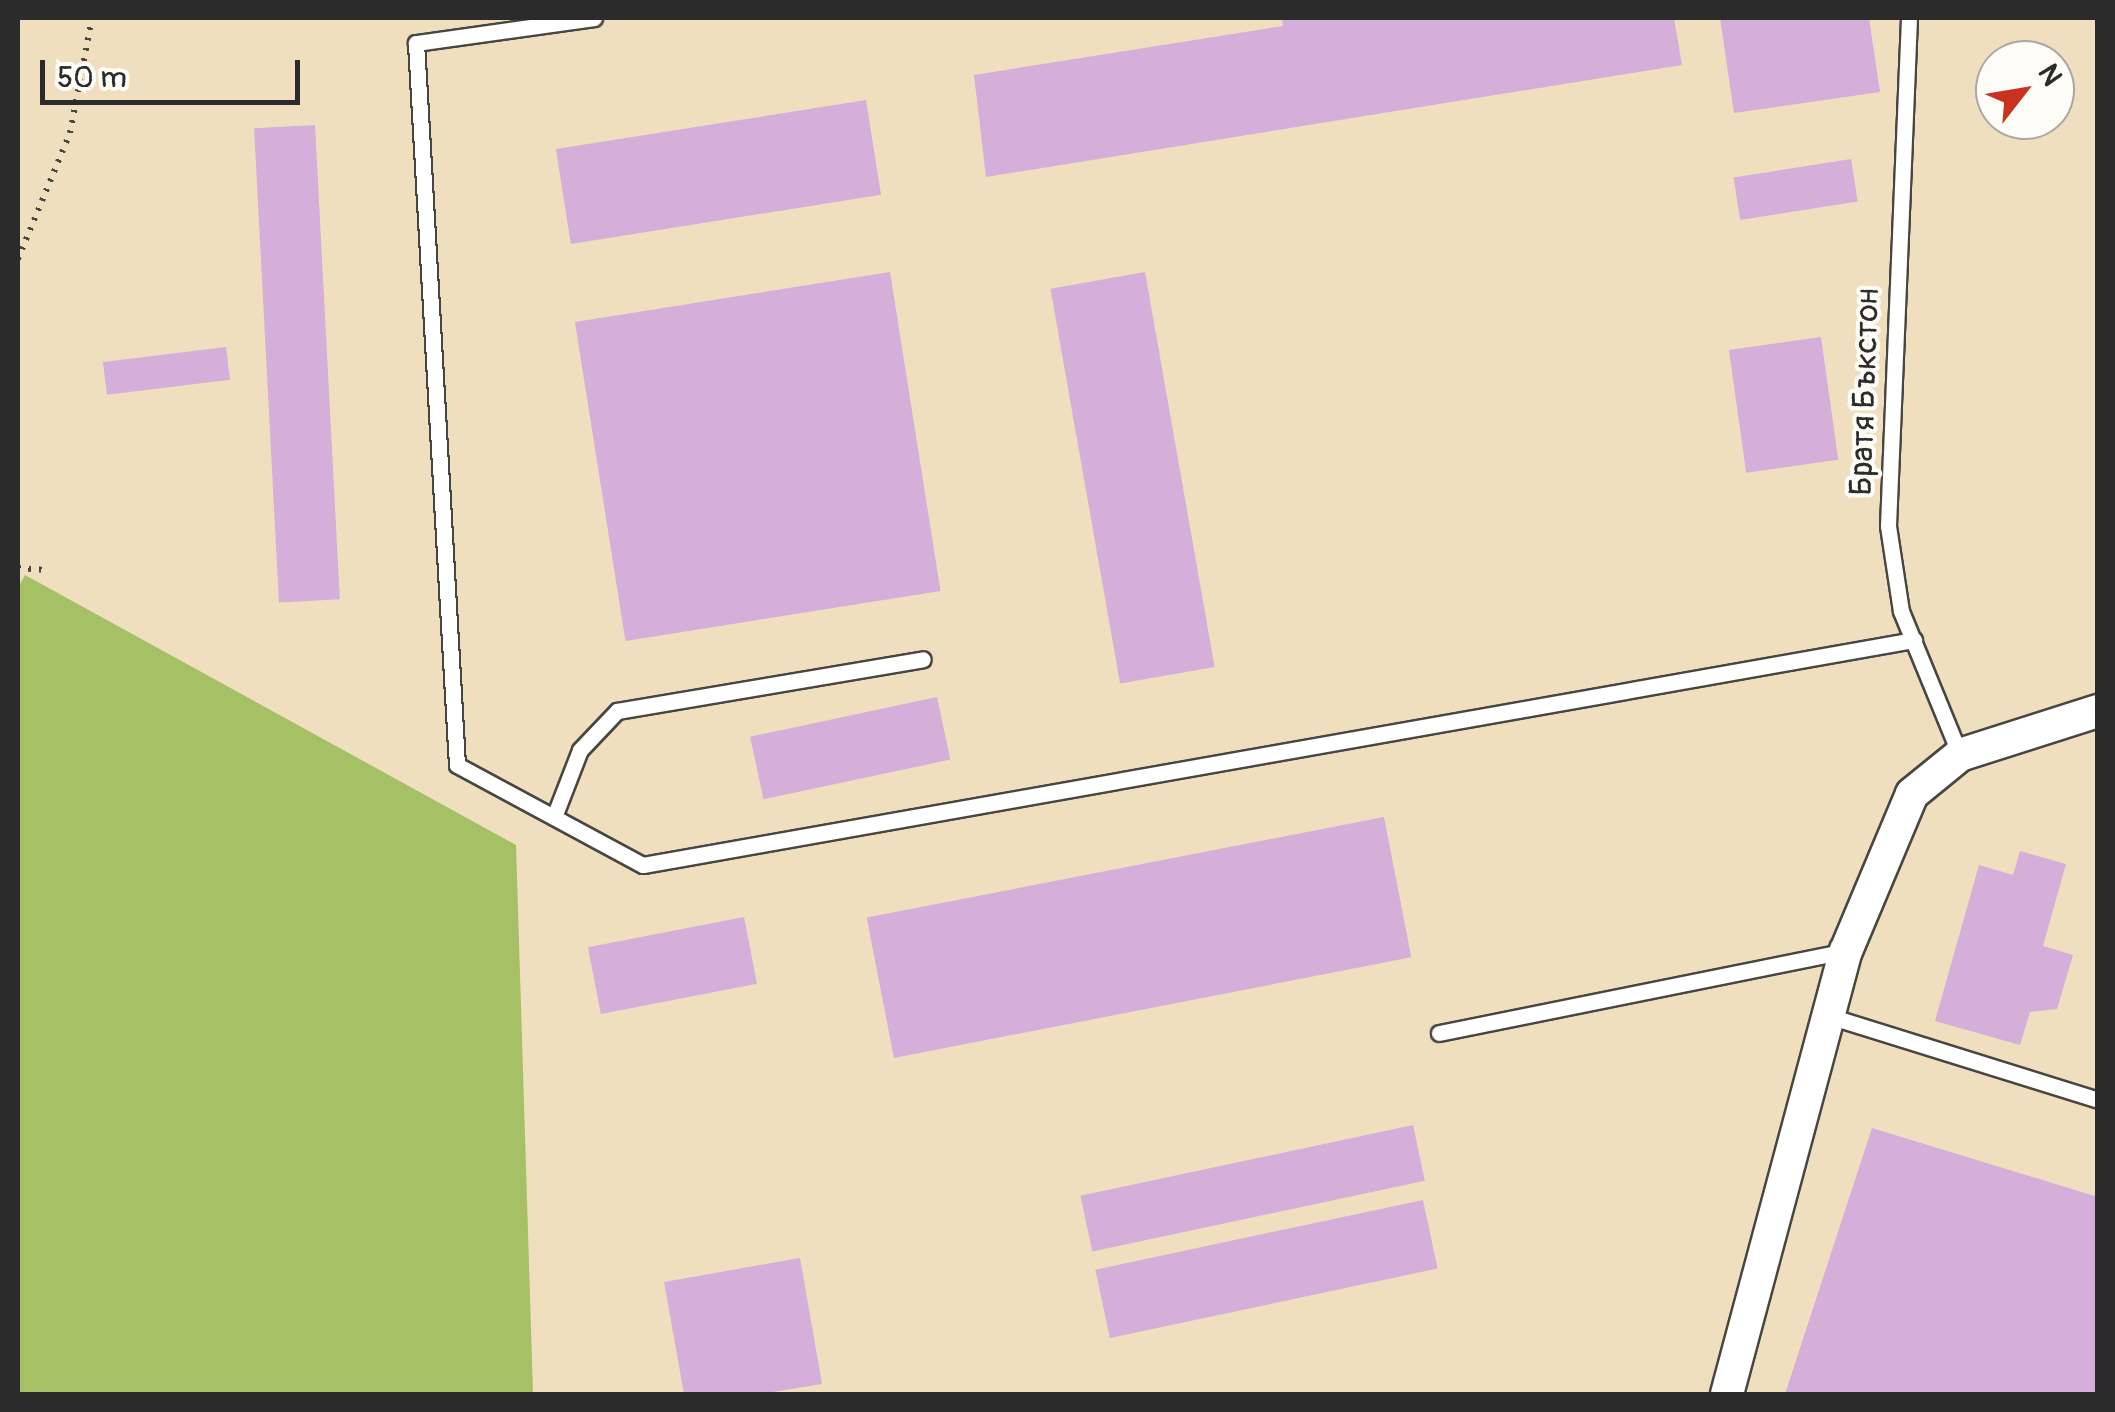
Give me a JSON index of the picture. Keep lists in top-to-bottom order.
{
  "streets": {
    "lane": ["Братя Бъкстон"]
  },
  "scale_bar": "50 m",
  "north": "top right"
}
